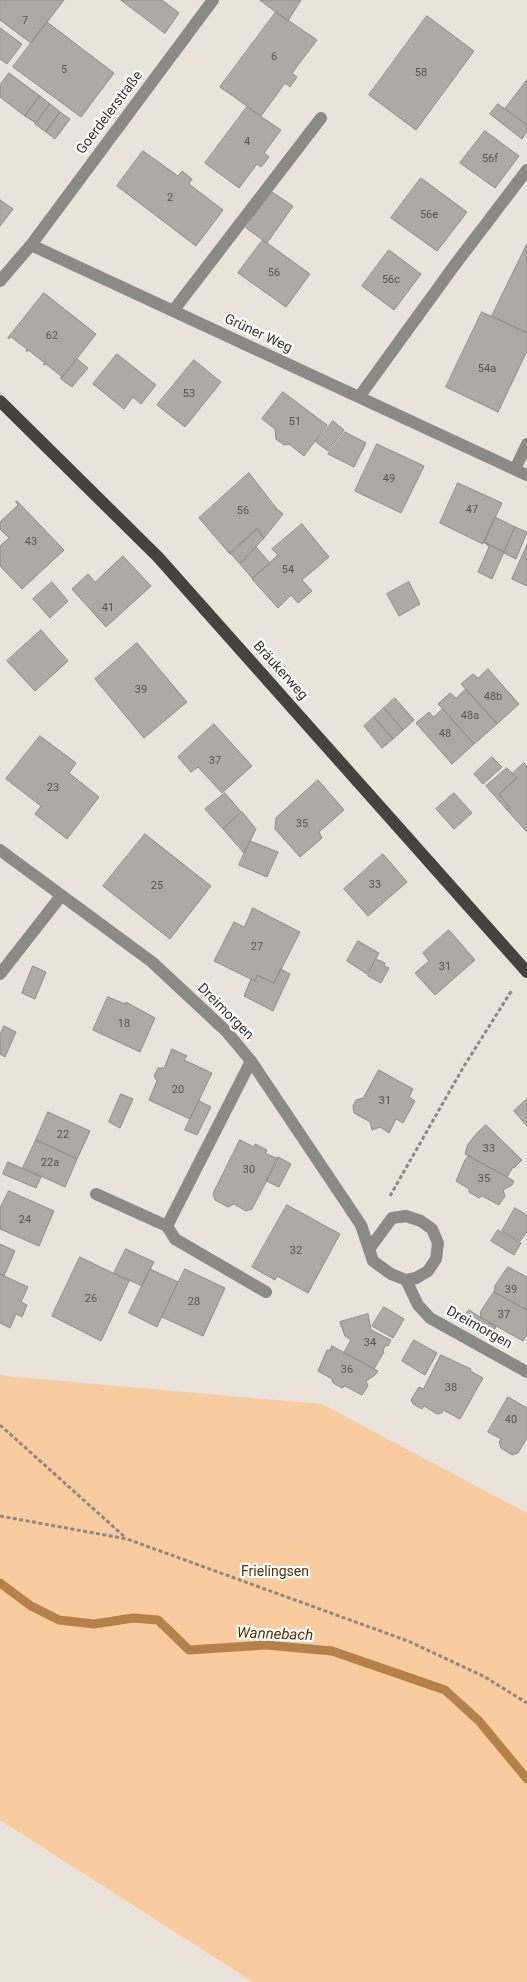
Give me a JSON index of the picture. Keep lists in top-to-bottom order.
{
  "streets": {
    "main road": ["Bräukerweg"],
    "street": ["Goerdelerstraße", "Grüner Weg", "Dreimorgen"]
  },
  "crossings": [
    ["Goerdelerstraße", "Grüner Weg"]
  ],
  "water": ["Wannebach"],
  "parks": ["Frielingsen"],
  "house_numbers": [
    "7",
    "6",
    "5",
    "58",
    "4",
    "56f",
    "2",
    "56e",
    "56",
    "56c",
    "62",
    "54a",
    "53",
    "51",
    "49",
    "47",
    "56",
    "43",
    "54",
    "41",
    "39",
    "48b",
    "48a",
    "48",
    "37",
    "23",
    "35",
    "33",
    "25",
    "27",
    "31",
    "18",
    "20",
    "31",
    "22",
    "33",
    "22a",
    "30",
    "35",
    "24",
    "32",
    "39",
    "26",
    "28",
    "37",
    "34",
    "36",
    "38",
    "40"
  ]
}
